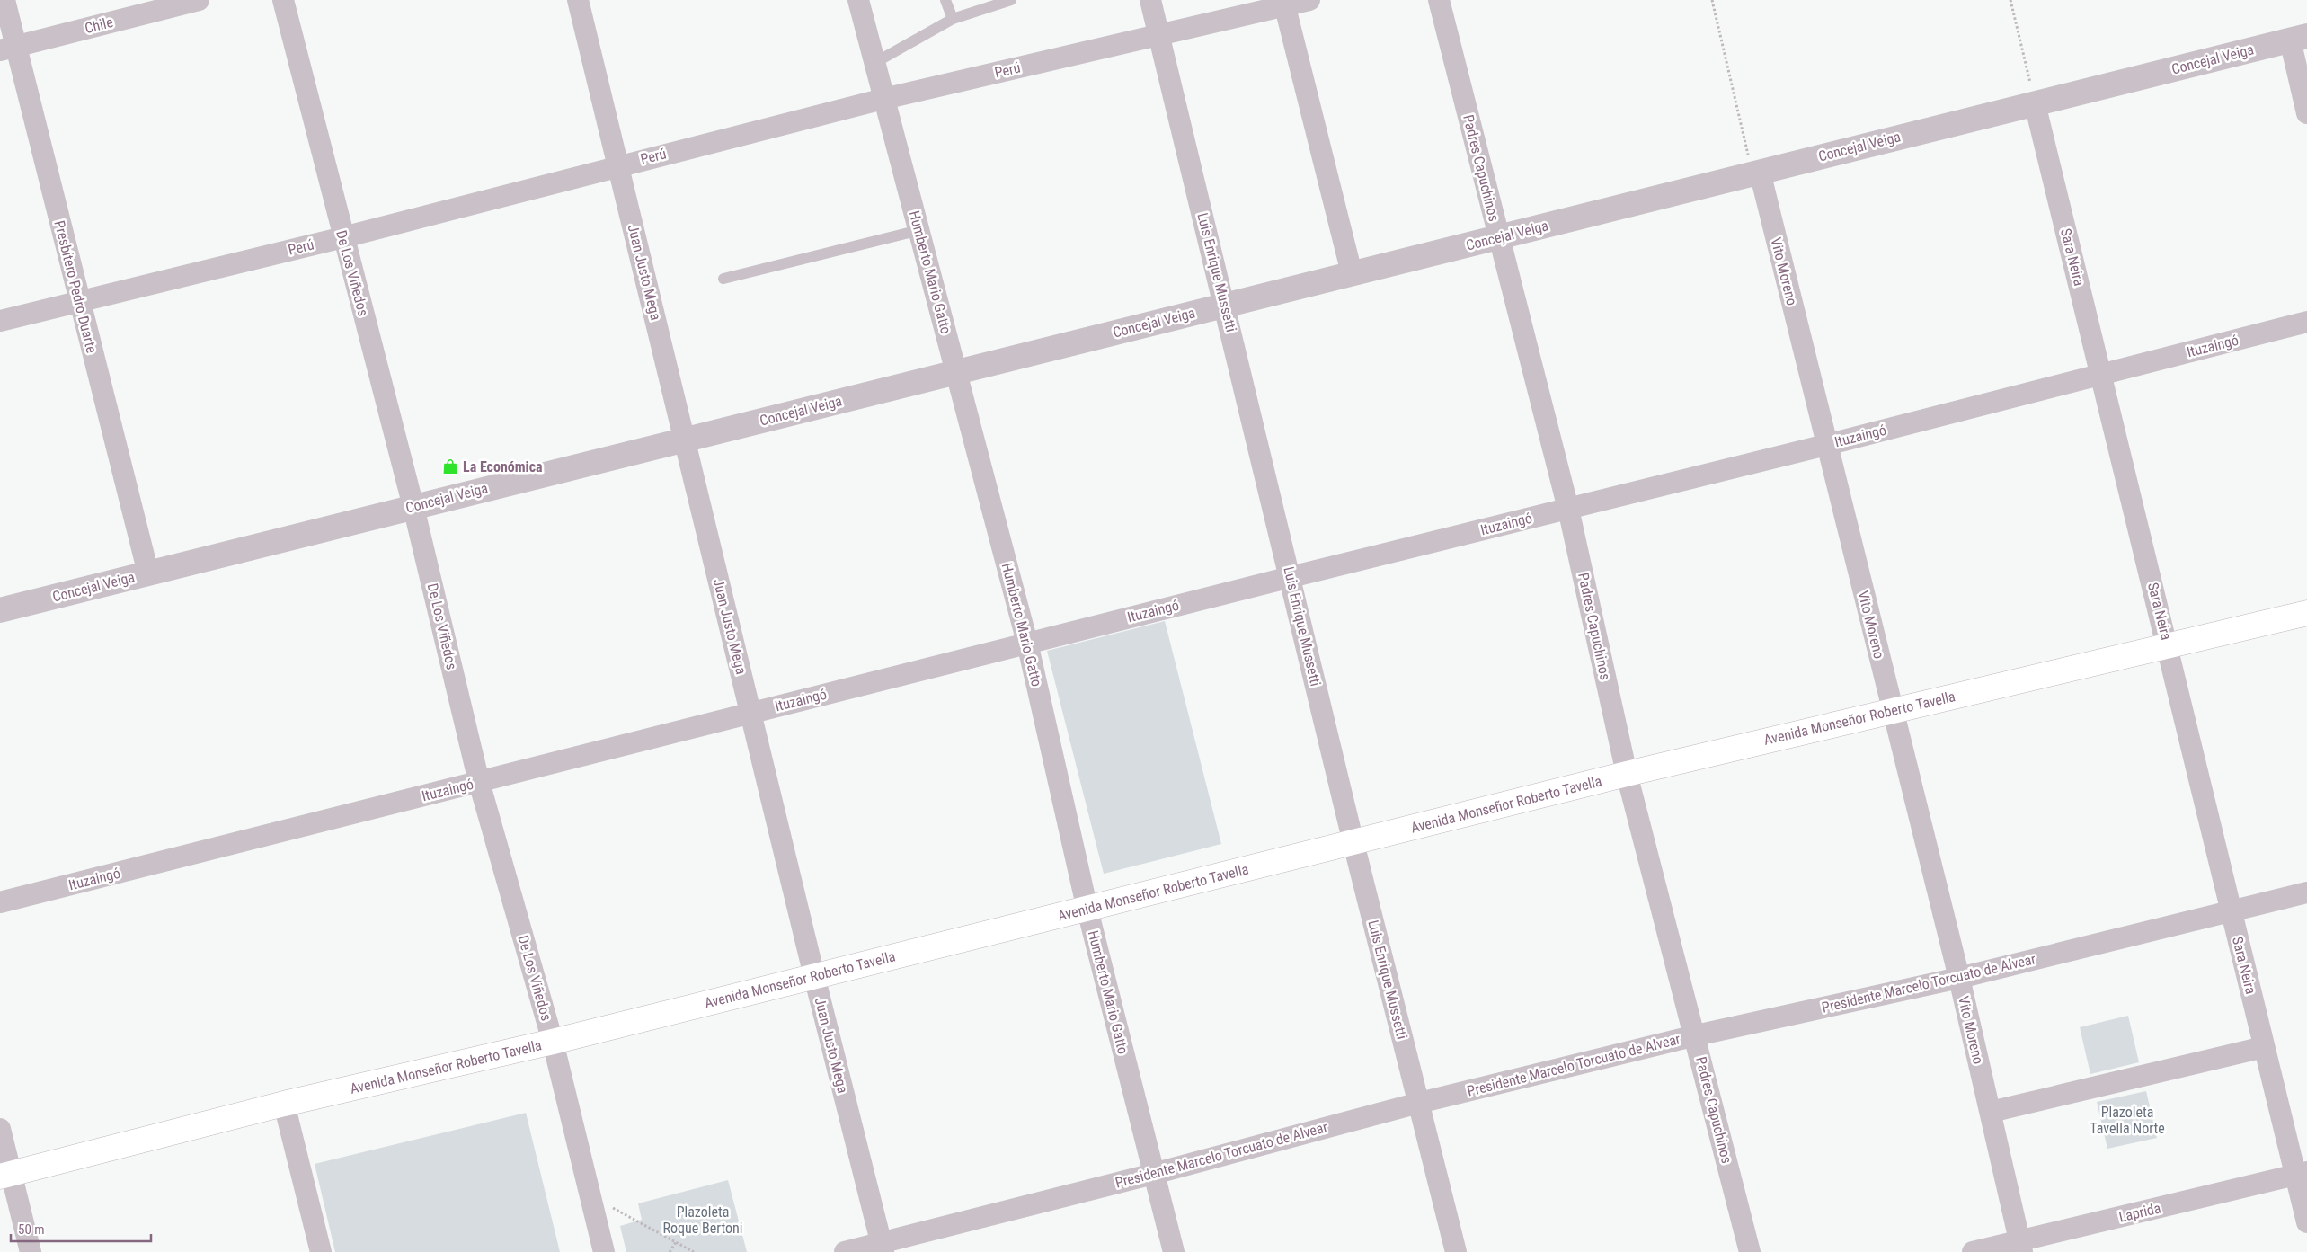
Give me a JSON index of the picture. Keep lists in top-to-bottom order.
{
  "streets": {
    "main road": ["Avenida Monseñor Roberto Tavella"],
    "street": [
      "Chile",
      "Concejal Veiga",
      "Perú",
      "Padres Capuchinos",
      "Sara Neira",
      "Vito Moreno",
      "Juan Justo Mega",
      "Humberto Mario Gatto",
      "Luis Enrique Mussetti",
      "De Los Viñedos",
      "Presbítero Pedro Duarte",
      "Ituzaingó",
      "Presidente Marcelo Torcuato de Alvear",
      "Laprida"
    ]
  },
  "crossings": [
    ["Chile", "Presbítero Pedro Duarte"],
    ["Concejal Veiga", "Padres Capuchinos"],
    ["Concejal Veiga", "Sara Neira"],
    ["Concejal Veiga", "Vito Moreno"],
    ["Concejal Veiga", "Juan Justo Mega"],
    ["Concejal Veiga", "Humberto Mario Gatto"],
    ["Concejal Veiga", "Luis Enrique Mussetti"],
    ["Concejal Veiga", "De Los Viñedos"],
    ["Concejal Veiga", "Presbítero Pedro Duarte"],
    ["Perú", "Juan Justo Mega"],
    ["Perú", "Humberto Mario Gatto"],
    ["Perú", "Luis Enrique Mussetti"],
    ["Perú", "De Los Viñedos"],
    ["Perú", "Presbítero Pedro Duarte"],
    ["Padres Capuchinos", "Ituzaingó"],
    ["Padres Capuchinos", "Avenida Monseñor Roberto Tavella"],
    ["Padres Capuchinos", "Presidente Marcelo Torcuato de Alvear"],
    ["Sara Neira", "Ituzaingó"],
    ["Sara Neira", "Avenida Monseñor Roberto Tavella"],
    ["Sara Neira", "Presidente Marcelo Torcuato de Alvear"],
    ["Sara Neira", "Laprida"],
    ["Vito Moreno", "Ituzaingó"],
    ["Vito Moreno", "Avenida Monseñor Roberto Tavella"],
    ["Vito Moreno", "Presidente Marcelo Torcuato de Alvear"],
    ["Vito Moreno", "Laprida"],
    ["Juan Justo Mega", "Ituzaingó"],
    ["Juan Justo Mega", "Avenida Monseñor Roberto Tavella"],
    ["Juan Justo Mega", "Presidente Marcelo Torcuato de Alvear"],
    ["Humberto Mario Gatto", "Ituzaingó"],
    ["Humberto Mario Gatto", "Avenida Monseñor Roberto Tavella"],
    ["Humberto Mario Gatto", "Presidente Marcelo Torcuato de Alvear"],
    ["Luis Enrique Mussetti", "Ituzaingó"],
    ["Luis Enrique Mussetti", "Avenida Monseñor Roberto Tavella"],
    ["Luis Enrique Mussetti", "Presidente Marcelo Torcuato de Alvear"],
    ["De Los Viñedos", "Ituzaingó"],
    ["De Los Viñedos", "Avenida Monseñor Roberto Tavella"]
  ],
  "parks": ["Plazoleta Tavella Norte", "Plazoleta Roque Bertoni"],
  "places": {
    "shop": ["La Económica"]
  },
  "scale_bar": "50 m"
}
